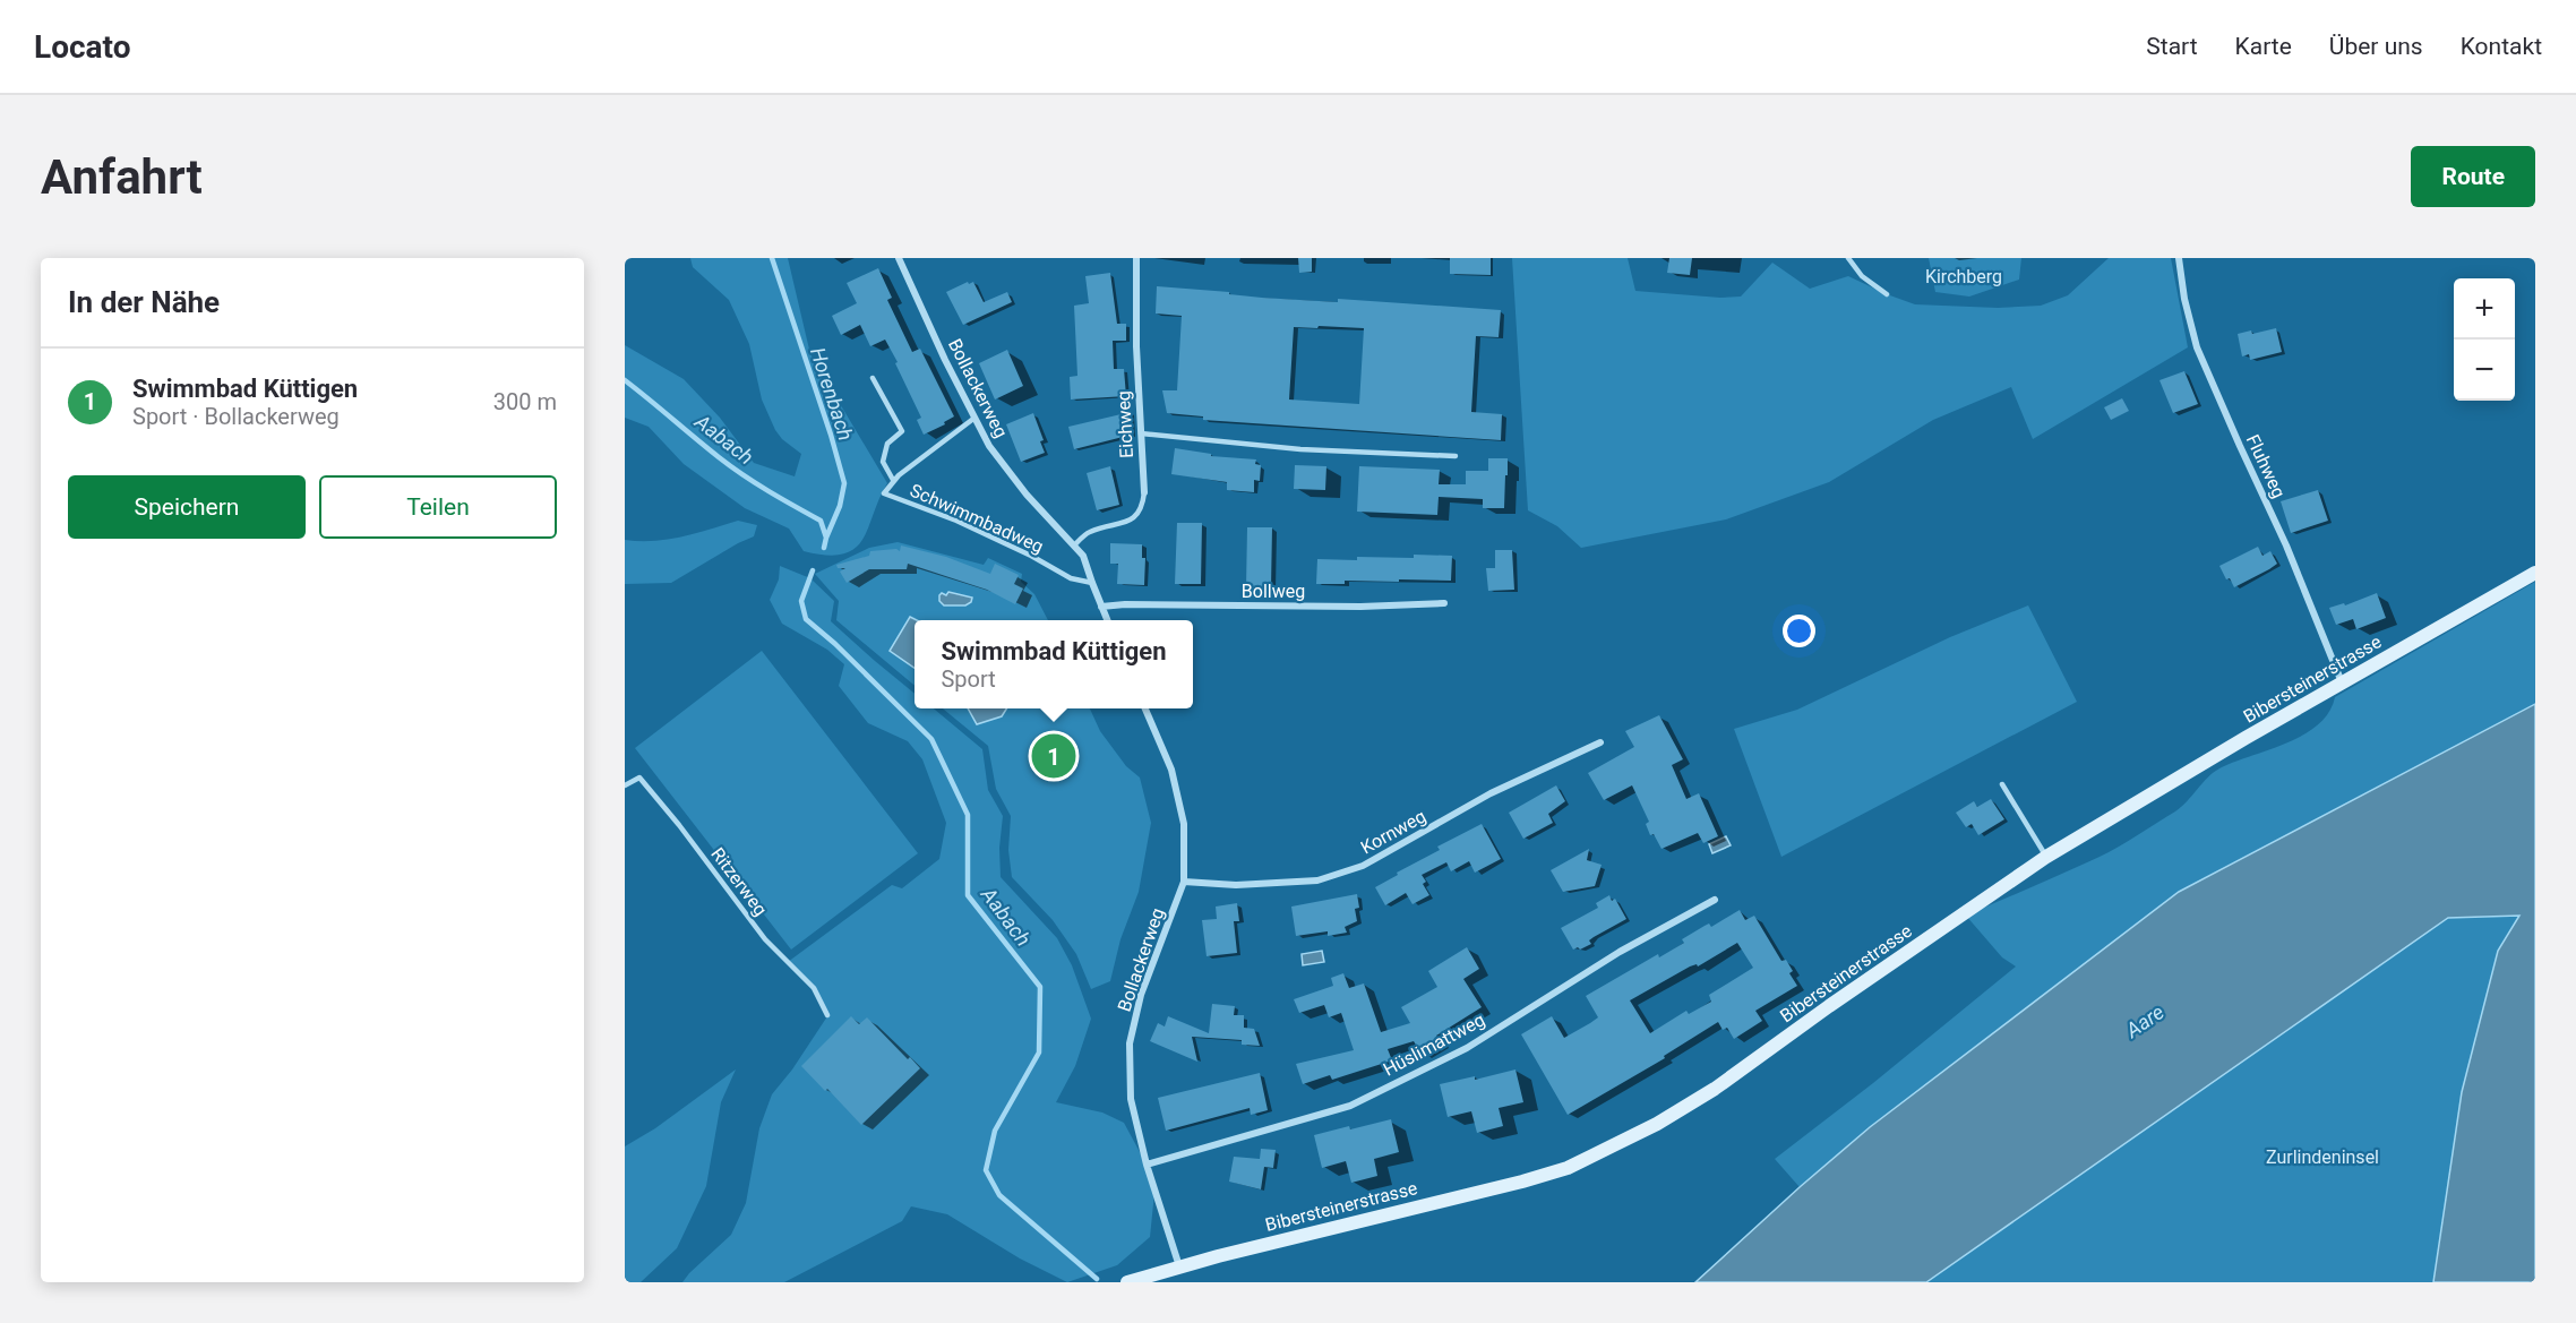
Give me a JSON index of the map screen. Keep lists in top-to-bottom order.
{
  "streets": {
    "main road": ["Bibersteinerstrasse"],
    "street": [
      "Bollackerweg",
      "Eichweg",
      "Fluhweg",
      "Bollweg",
      "Kornweg",
      "Hüslimattweg"
    ],
    "lane": ["Schwimmbadweg", "Ritzerweg"]
  },
  "crossings": [
    ["Bollackerweg", "Eichweg"],
    ["Bollackerweg", "Schwimmbadweg"],
    ["Bollackerweg", "Bollweg"],
    ["Bollackerweg", "Bibersteinerstrasse"],
    ["Bollackerweg", "Kornweg"],
    ["Bollackerweg", "Hüslimattweg"],
    ["Fluhweg", "Bibersteinerstrasse"]
  ],
  "water": ["Horenbach", "Aabach", "Aare"],
  "parks": ["Kirchberg", "Zurlindeninsel"],
  "page": {
    "header": "Locato",
    "nav": [
      "Start",
      "Karte",
      "Über uns",
      "Kontakt"
    ],
    "buttons": [
      "Route",
      ["Speichern", "Teilen"]
    ],
    "title": "Anfahrt",
    "heading": "In der Nähe",
    "map_buttons": ["+", "−"],
    "list": [
      {
        "mark": "1",
        "name": "Swimmbad Küttigen",
        "note": "Sport · Bollackerweg",
        "value": "300 m"
      }
    ],
    "popup": ["Swimmbad Küttigen", "Sport"],
    "pins": "1"
  }
}
